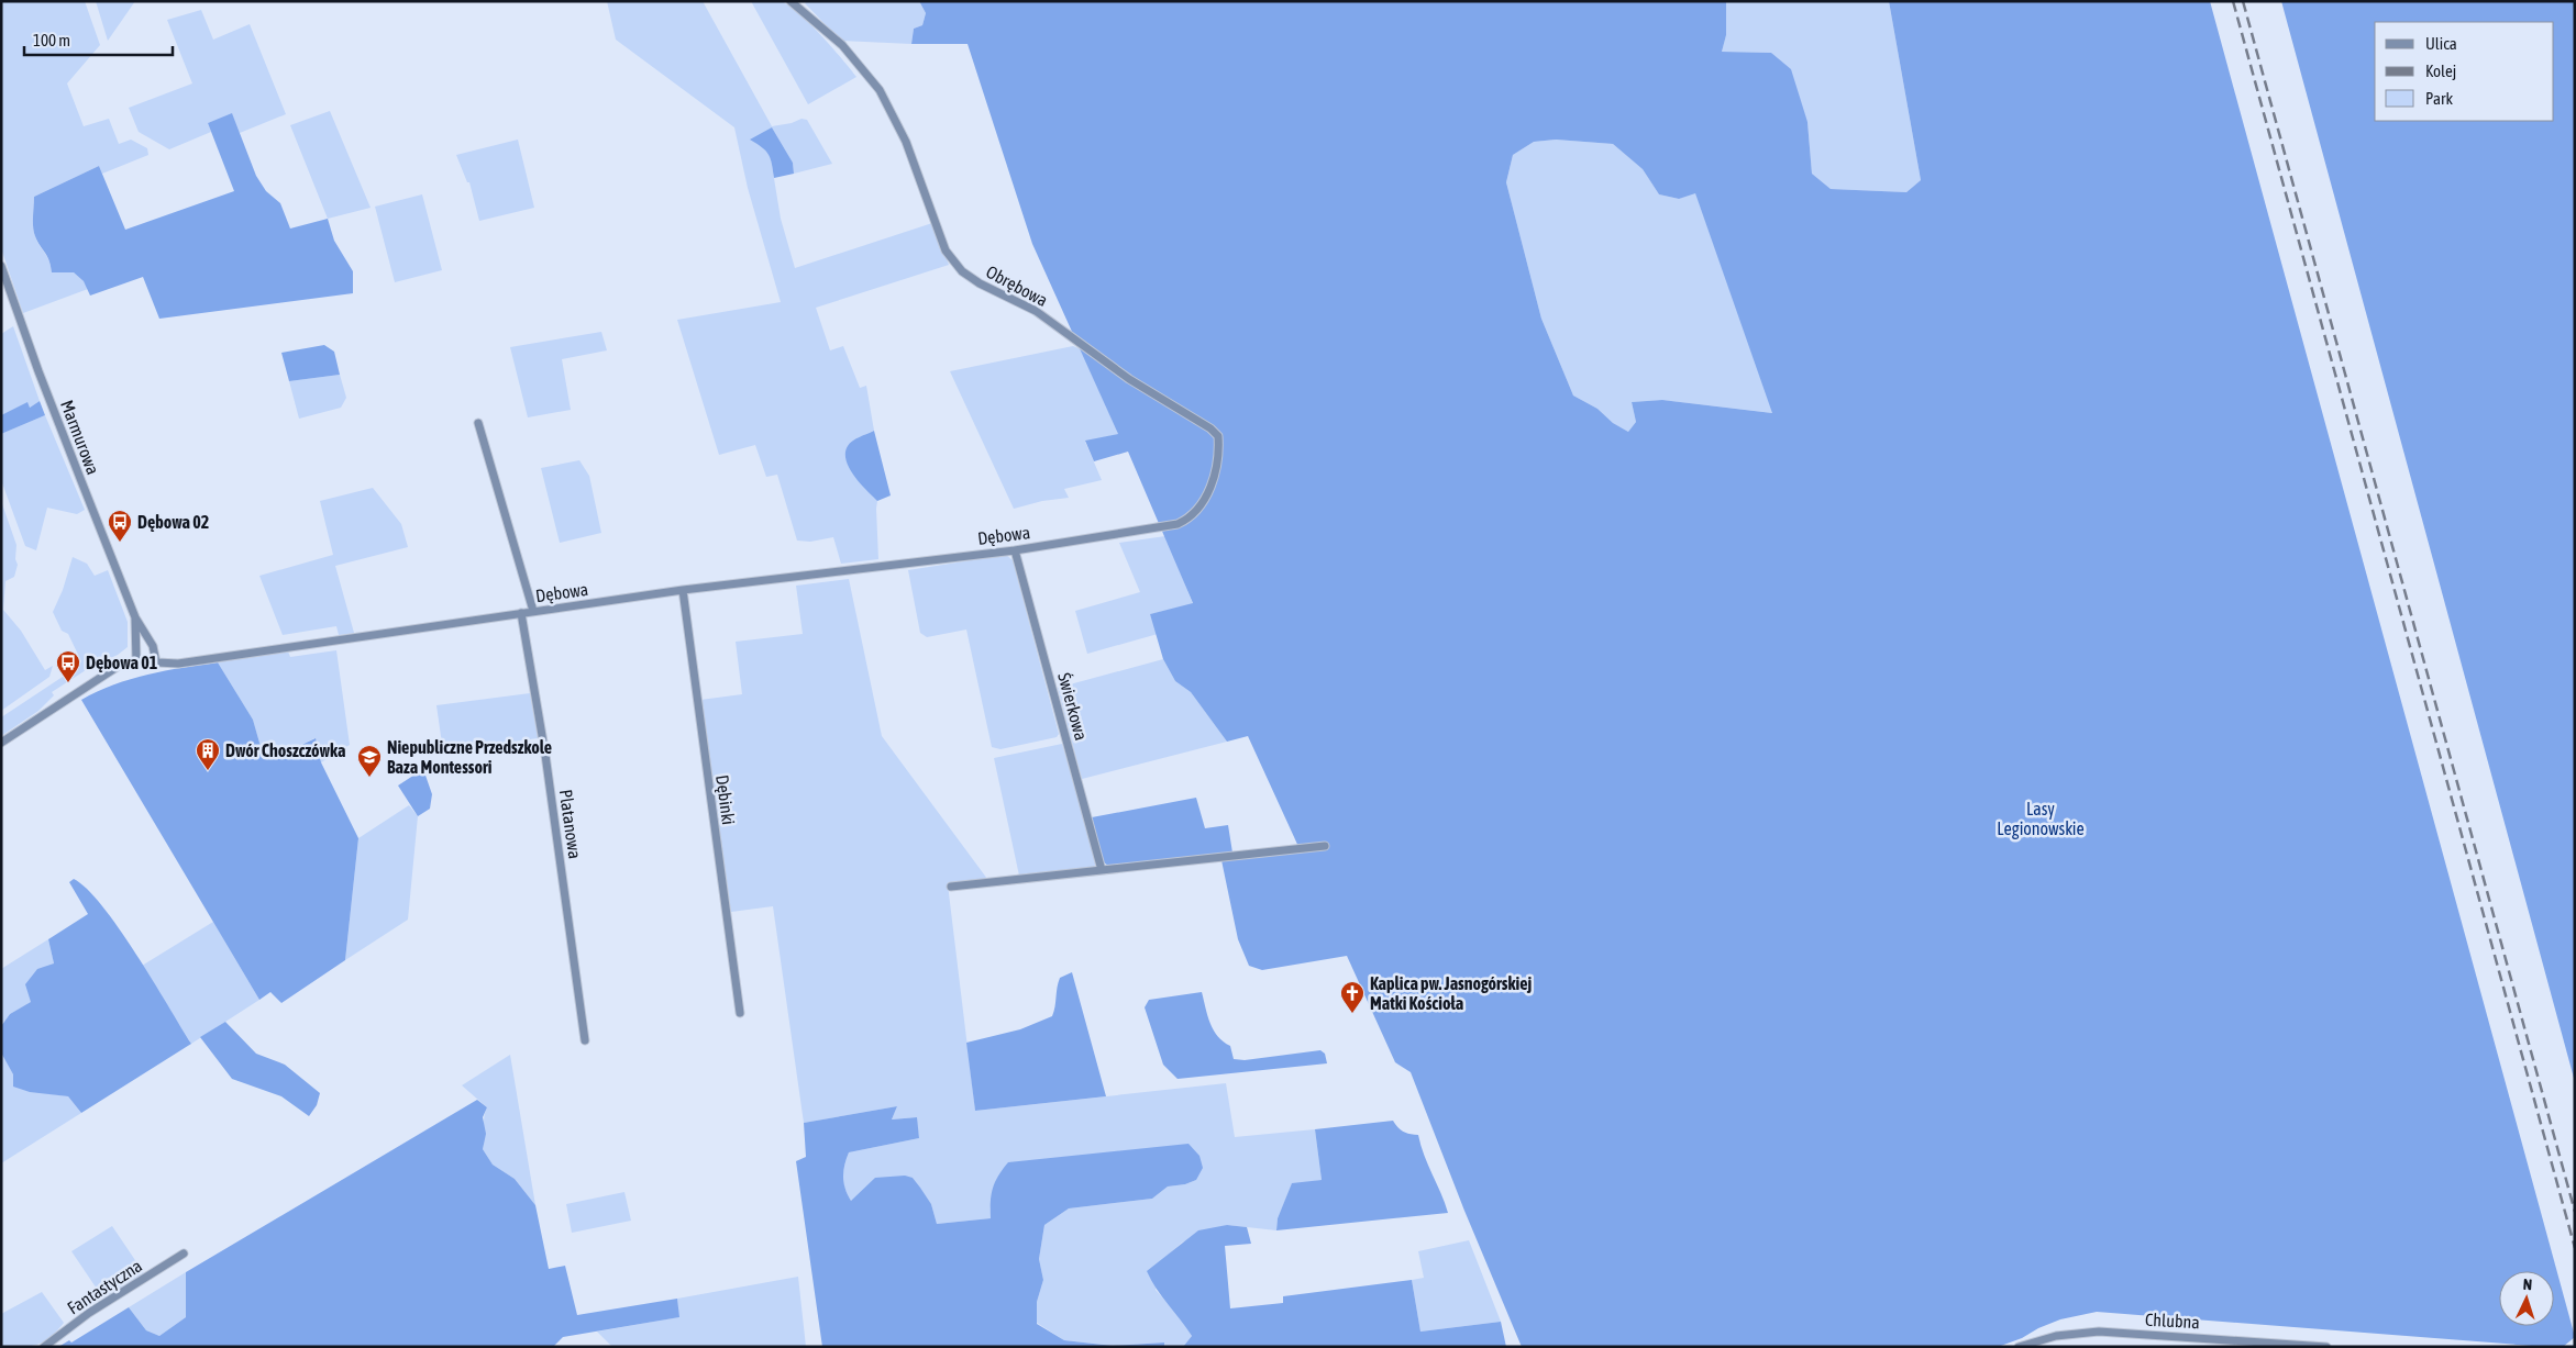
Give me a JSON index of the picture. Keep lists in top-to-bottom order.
{
  "streets": {
    "street": [
      "Obrębowa",
      "Marmurowa",
      "Dębowa",
      "Świerkowa",
      "Dębinki",
      "Platanowa",
      "Fantastyczna",
      "Chlubna"
    ]
  },
  "crossings": [
    ["Obrębowa", "Dębowa"],
    ["Marmurowa", "Dębowa"],
    ["Dębowa", "Świerkowa"],
    ["Dębowa", "Dębinki"],
    ["Dębowa", "Platanowa"]
  ],
  "parks": ["Lasy Legionowskie"],
  "places": {
    "bus stop": ["Dębowa 02", "Dębowa 01"],
    "building": ["Dwór Choszczówka"],
    "school or university": ["Niepubliczne Przedszkole Baza Montessori"],
    "church": ["Kaplica pw. Jasnogórskiej Matki Kościoła"]
  },
  "legend": ["Ulica", "Kolej", "Park"],
  "scale_bar": "100 m",
  "north": "top"
}
